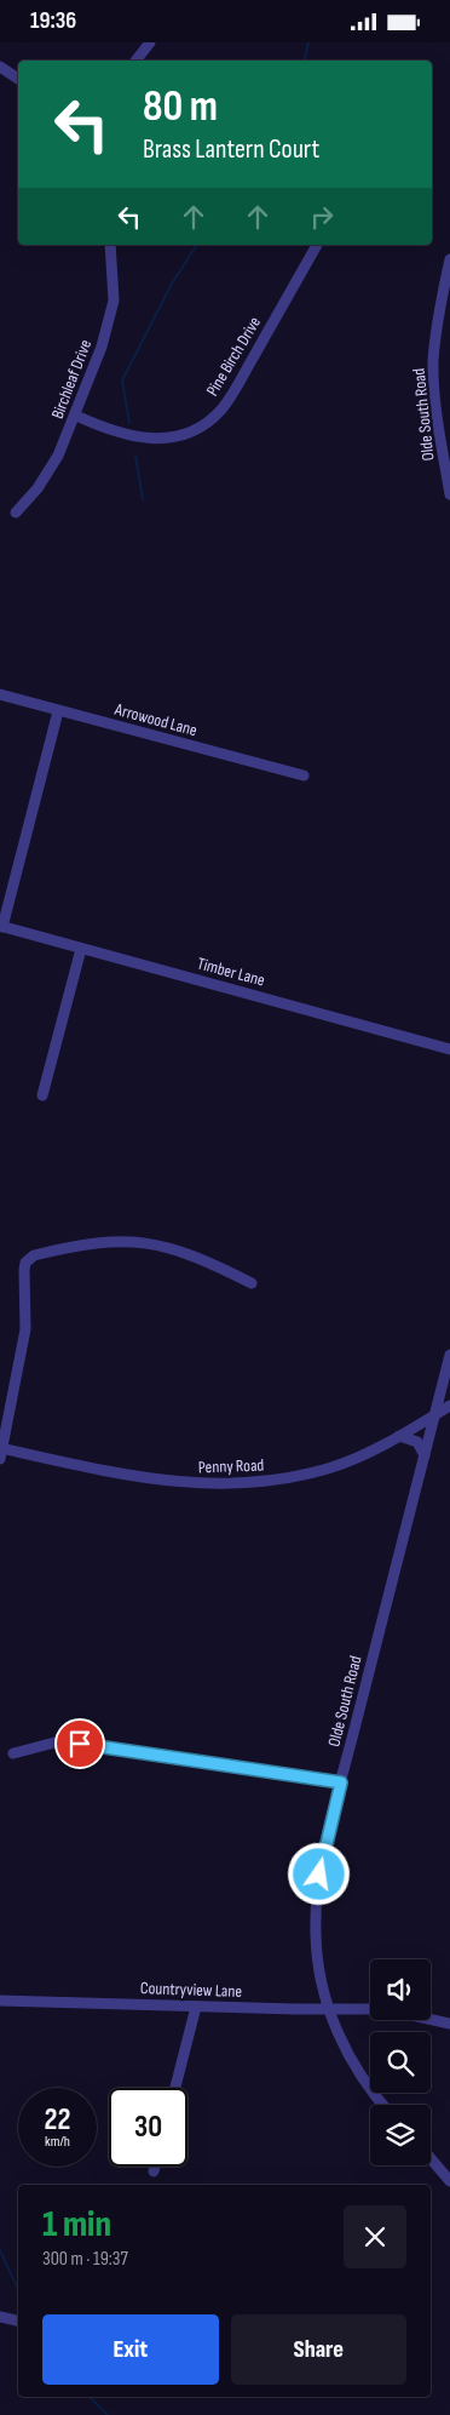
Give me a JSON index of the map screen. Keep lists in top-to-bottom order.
{
  "streets": {
    "street": [
      "Pine Birch Drive",
      "Birchleaf Drive",
      "Olde South Road",
      "Arrowood Lane",
      "Timber Lane",
      "Penny Road",
      "Countryview Lane"
    ]
  },
  "crossings": [
    ["Pine Birch Drive", "Birchleaf Drive"],
    ["Olde South Road", "Penny Road"],
    ["Olde South Road", "Countryview Lane"],
    ["Arrowood Lane", "Timber Lane"]
  ],
  "page": {
    "status": "19:36",
    "turn": ["80 m", "Brass Lantern Court"],
    "speed": "22 km/h",
    "limit": "30",
    "heading": ["1 min", "300 m · 19:37"],
    "buttons": ["Exit", "Share"]
  }
}
